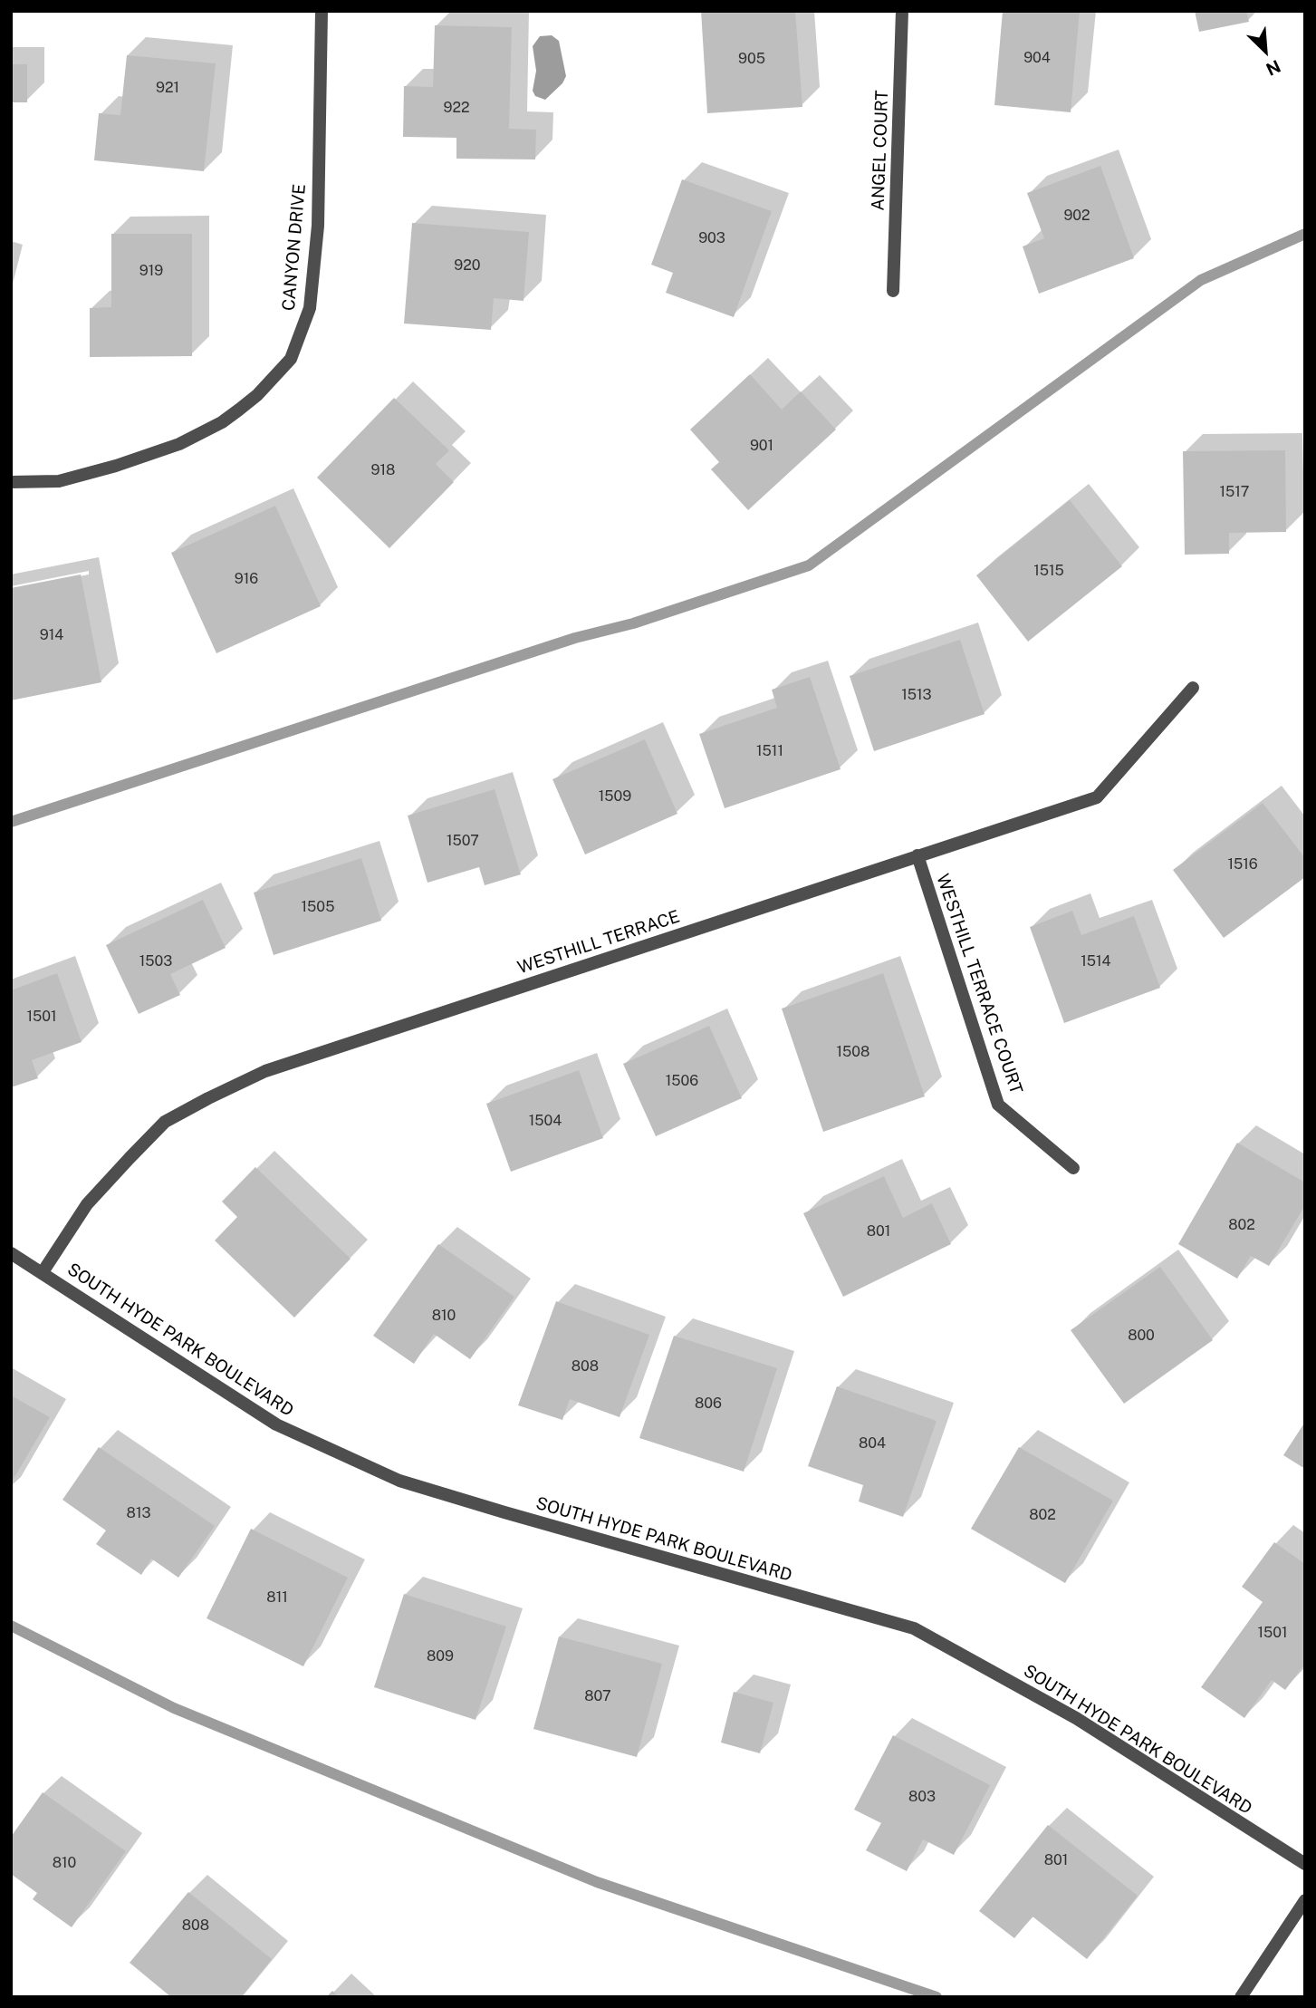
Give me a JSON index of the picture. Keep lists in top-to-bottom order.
{
  "streets": {
    "street": [
      "ANGEL COURT",
      "CANYON DRIVE",
      "WESTHILL TERRACE",
      "WESTHILL TERRACE COURT",
      "SOUTH HYDE PARK BOULEVARD"
    ]
  },
  "crossings": [
    ["WESTHILL TERRACE", "WESTHILL TERRACE COURT"],
    ["WESTHILL TERRACE", "SOUTH HYDE PARK BOULEVARD"]
  ],
  "house_numbers": [
    "904",
    "905",
    "921",
    "922",
    "902",
    "903",
    "920",
    "919",
    "901",
    "918",
    "1517",
    "1515",
    "916",
    "914",
    "1513",
    "1511",
    "1509",
    "1507",
    "1516",
    "1505",
    "1503",
    "1514",
    "1501",
    "1508",
    "1506",
    "1504",
    "802",
    "801",
    "810",
    "800",
    "808",
    "806",
    "804",
    "813",
    "802",
    "811",
    "1501",
    "809",
    "807",
    "803",
    "801",
    "810",
    "808"
  ],
  "north": "bottom right"
}
